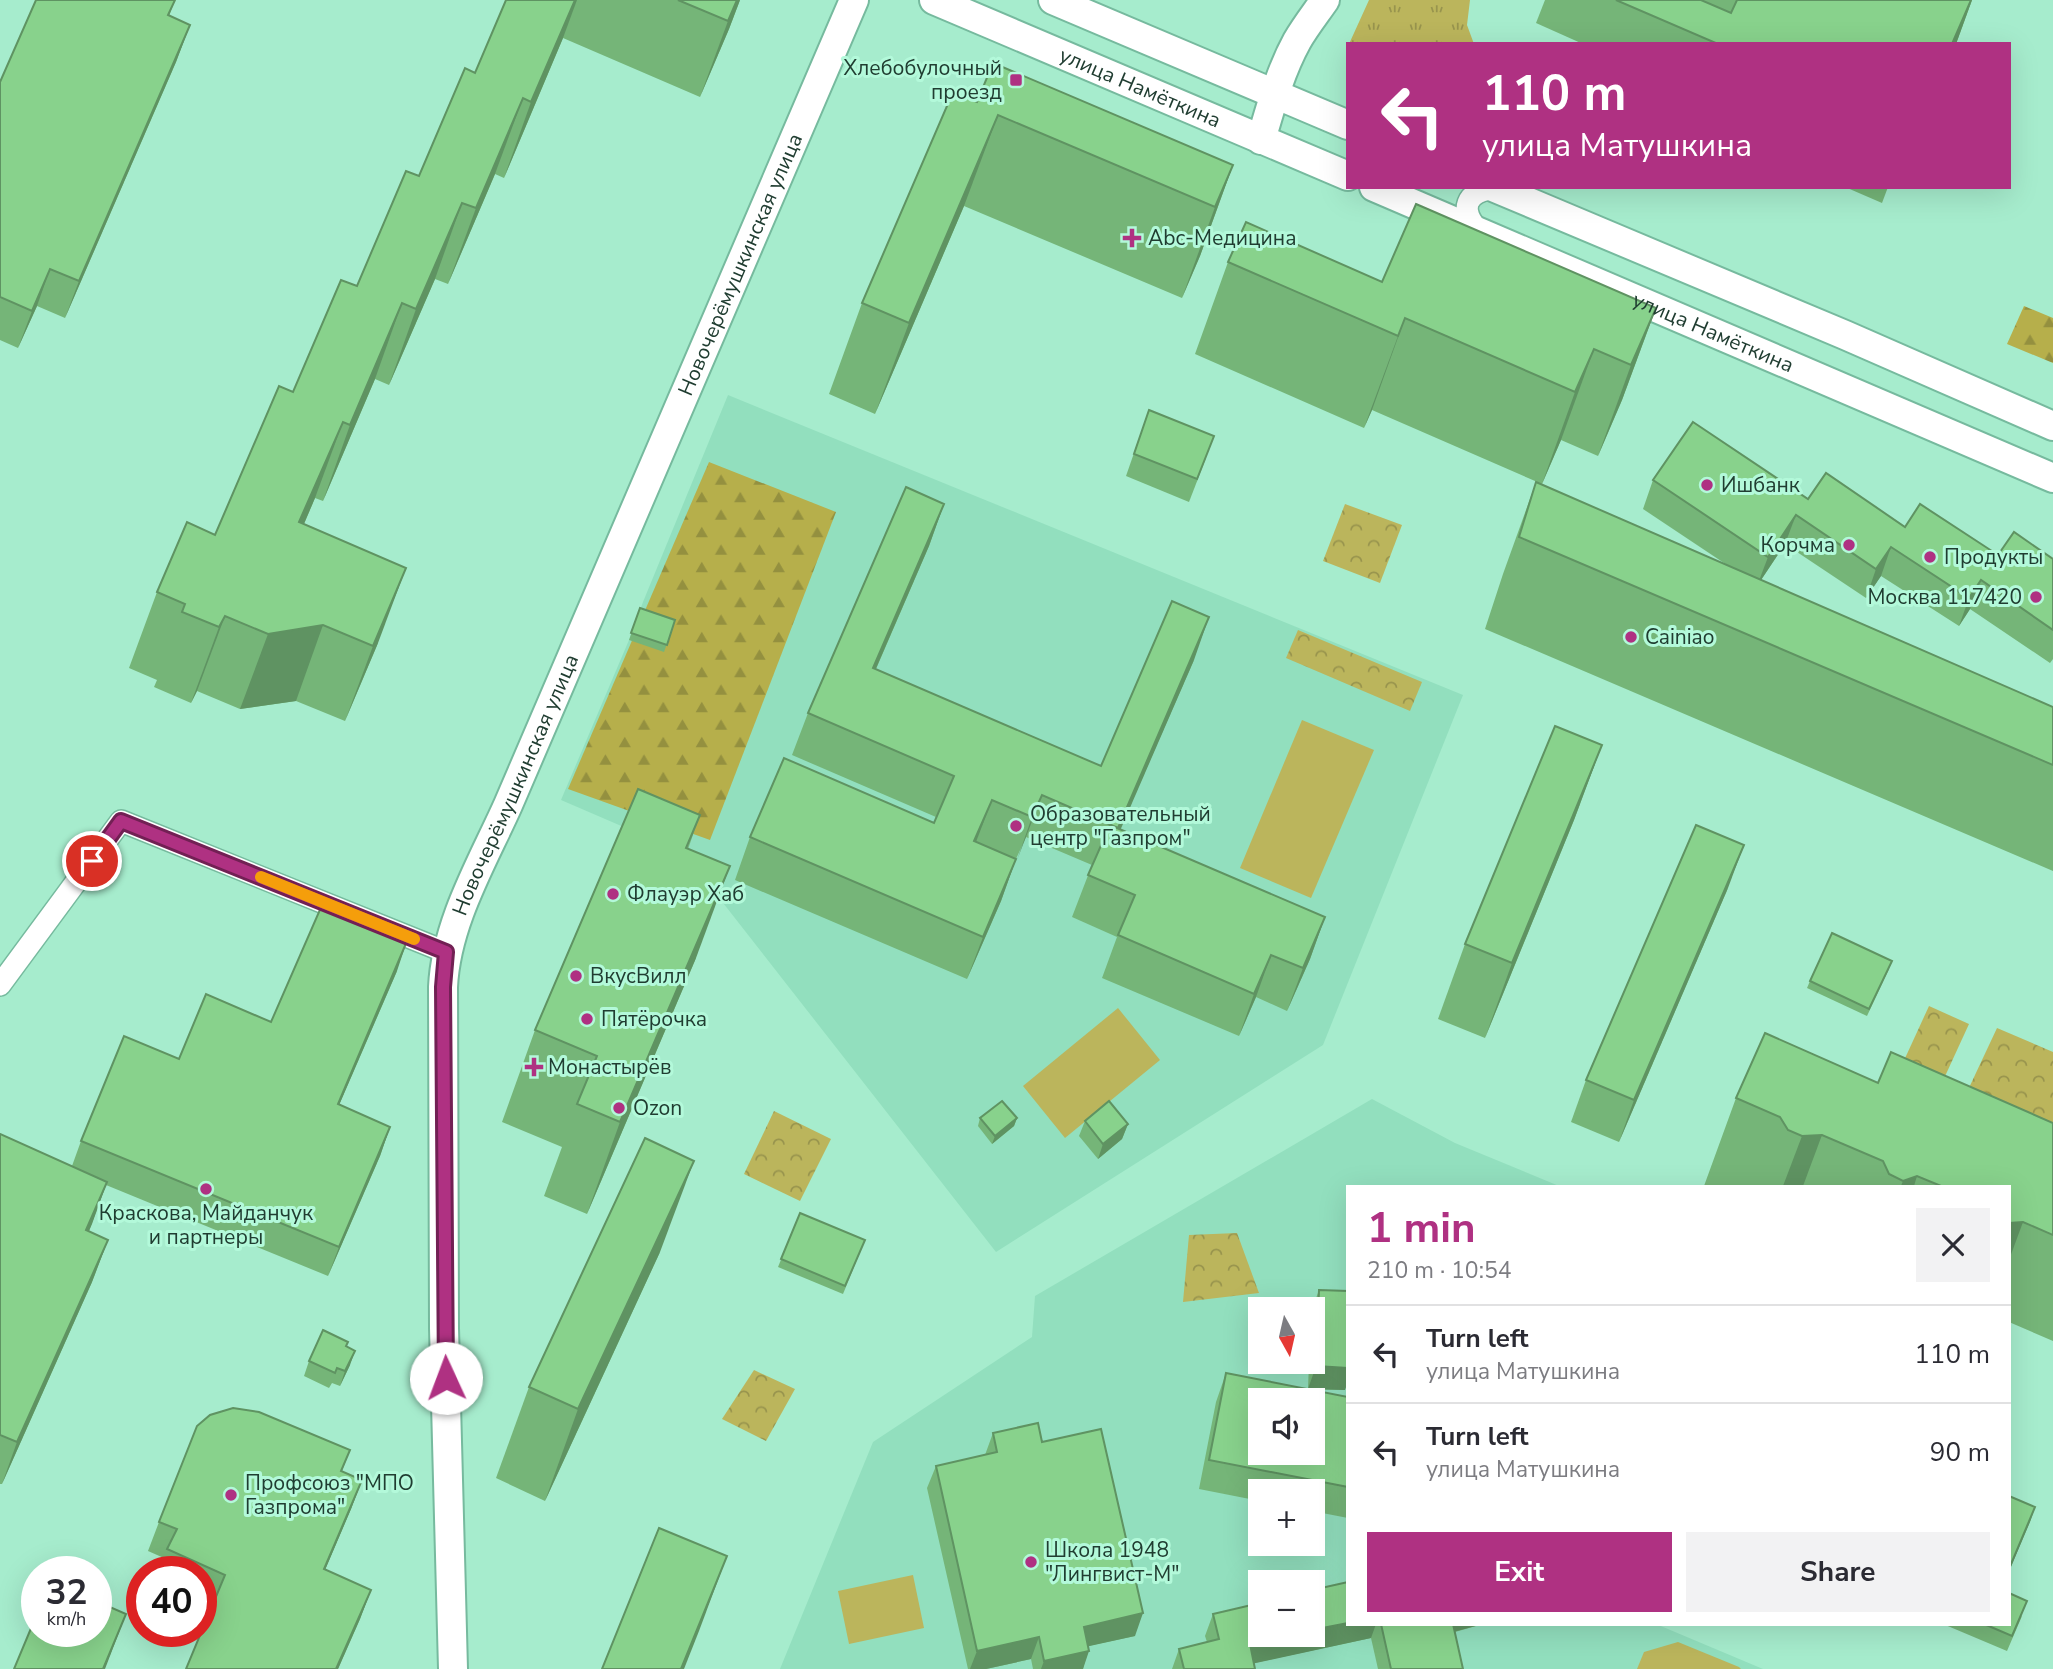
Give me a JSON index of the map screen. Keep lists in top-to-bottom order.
{
  "streets": {
    "main road": ["улица Намёткина", "Новочерёмушкинская улица"]
  },
  "places": {
    "transit": ["Хлебобулочный проезд"],
    "health": ["Abc-Медицина", "Монастырёв"],
    "other": [
      "Ишбанк",
      "Корчма",
      "Продукты",
      "Москва 117420",
      "Cainiao",
      "Образовательный центр \"Газпром\"",
      "Флауэр Хаб",
      "ВкусВилл",
      "Пятёрочка",
      "Ozon",
      "Краскова, Майданчук и партнеры",
      "Профсоюз \"МПО Газпрома\"",
      "Школа 1948 \"Лингвист-М\""
    ]
  },
  "north": "bottom",
  "page": {
    "turn": ["110 m", "улица Матушкина"],
    "heading": ["1 min", "210 m · 10:54"],
    "map_buttons": ["+", "−"],
    "list": [
      {
        "name": "Turn left",
        "note": "улица Матушкина",
        "value": "110 m"
      },
      {
        "name": "Turn left",
        "note": "улица Матушкина",
        "value": "90 m"
      }
    ],
    "buttons": ["Exit", "Share"],
    "speed": "32 km/h",
    "limit": "40"
  }
}
